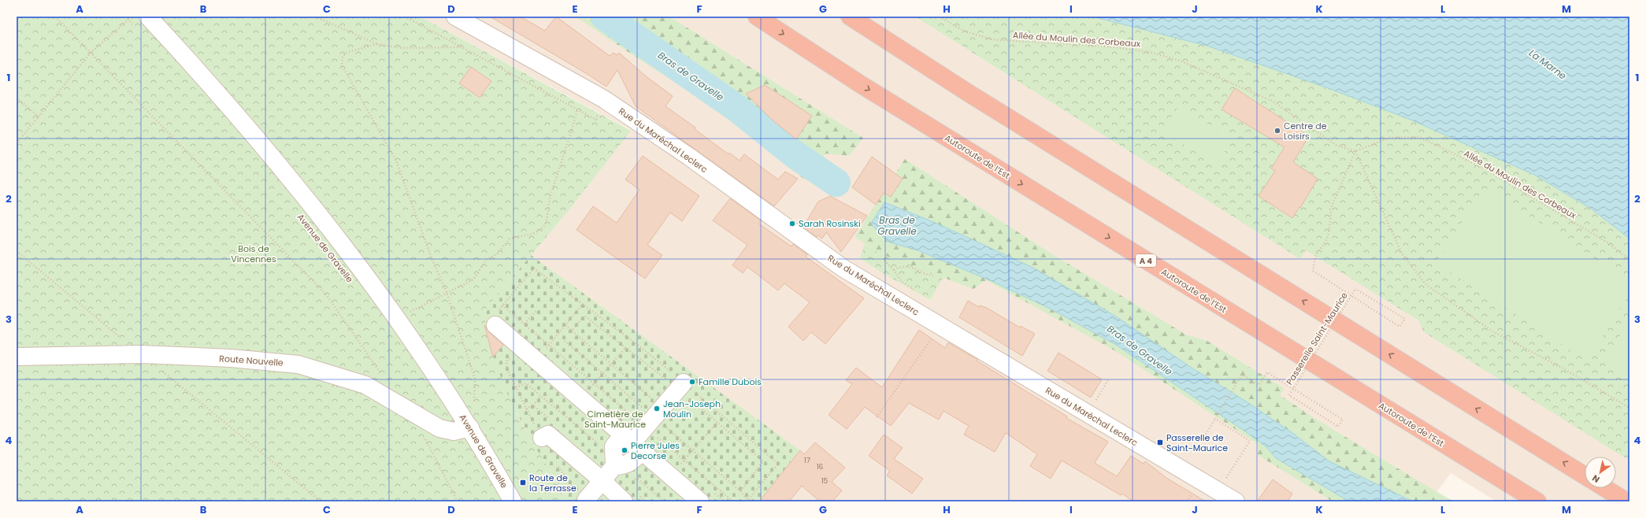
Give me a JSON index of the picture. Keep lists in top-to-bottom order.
{
  "streets": {
    "highway": ["Autoroute de l’Est", "A 4"],
    "street": ["Rue du Maréchal Leclerc", "Avenue de Gravelle", "Route Nouvelle"],
    "path": ["Allée du Moulin des Corbeaux", "Passerelle Saint-Maurice"]
  },
  "crossings": [
    ["Allée du Moulin des Corbeaux", "Passerelle Saint-Maurice"],
    ["Avenue de Gravelle", "Route Nouvelle"]
  ],
  "water": ["La Marne", "Bras de Gravelle"],
  "parks": ["Bois de Vincennes", "Cimetière de Saint-Maurice"],
  "places": {
    "other": [
      "Centre de Loisirs",
      "Sarah Rosinski",
      "Famille Dubois",
      "Jean-Joseph Moulin",
      "Pierre Jules Decorse"
    ],
    "transit": ["Passerelle de Saint-Maurice", "Route de la Terrasse"]
  },
  "house_numbers": ["17", "16", "15"],
  "north": "bottom left",
  "grid": {
    "columns": [
      "A",
      "B",
      "C",
      "D",
      "E",
      "F",
      "G",
      "H",
      "I",
      "J",
      "K",
      "L",
      "M"
    ],
    "rows": [
      "1",
      "2",
      "3",
      "4"
    ]
  }
}
